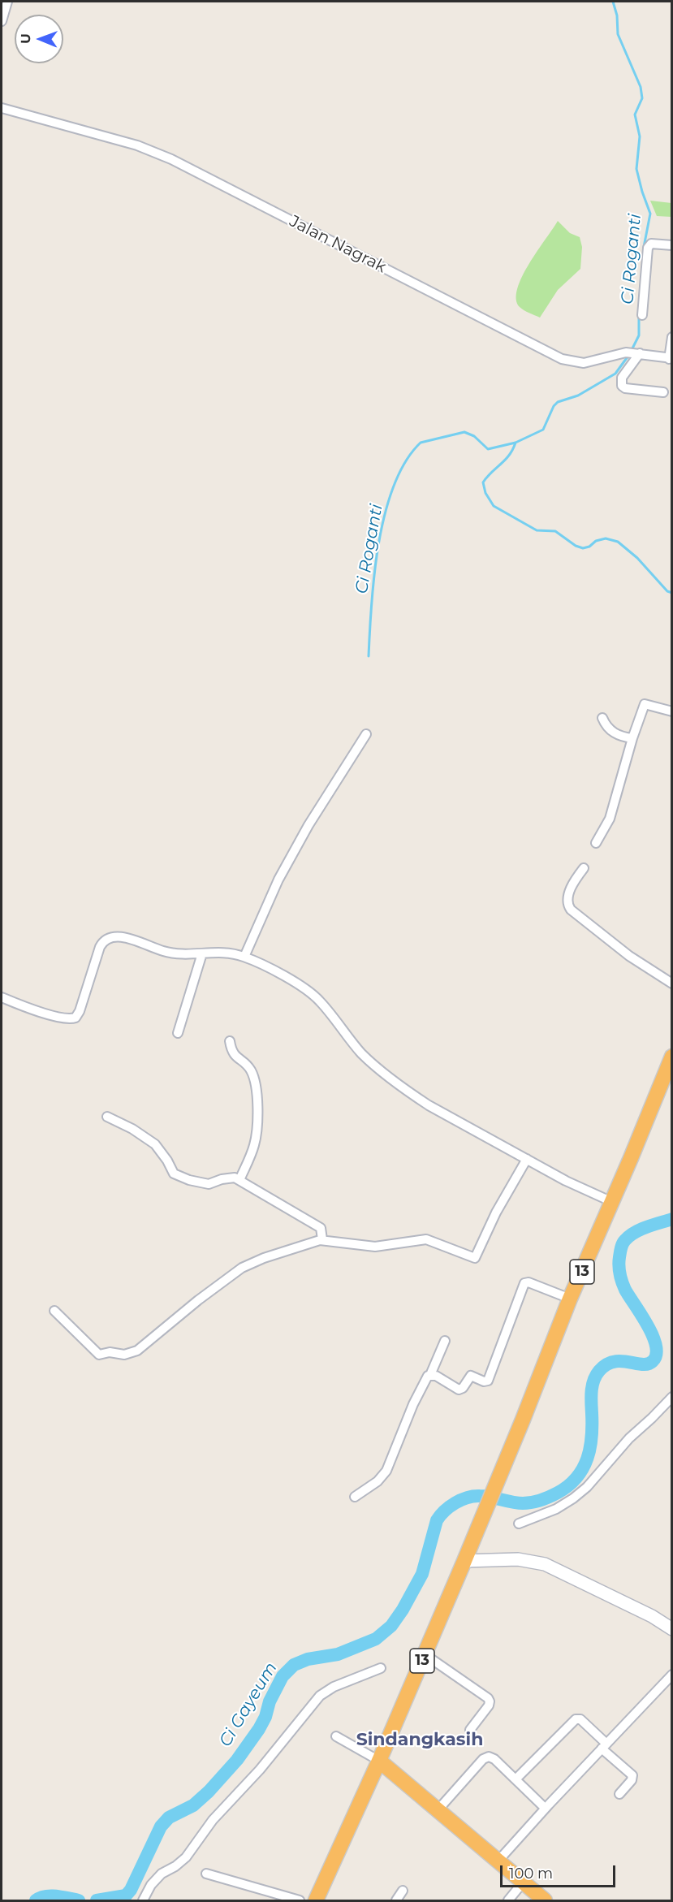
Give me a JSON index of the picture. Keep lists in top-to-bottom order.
{
  "streets": {
    "highway": ["13"],
    "street": ["Jalan Nagrak"]
  },
  "districts": ["Sindangkasih"],
  "water": ["Ci Roganti", "Ci Gayeum"],
  "scale_bar": "100 m",
  "north": "left"
}
